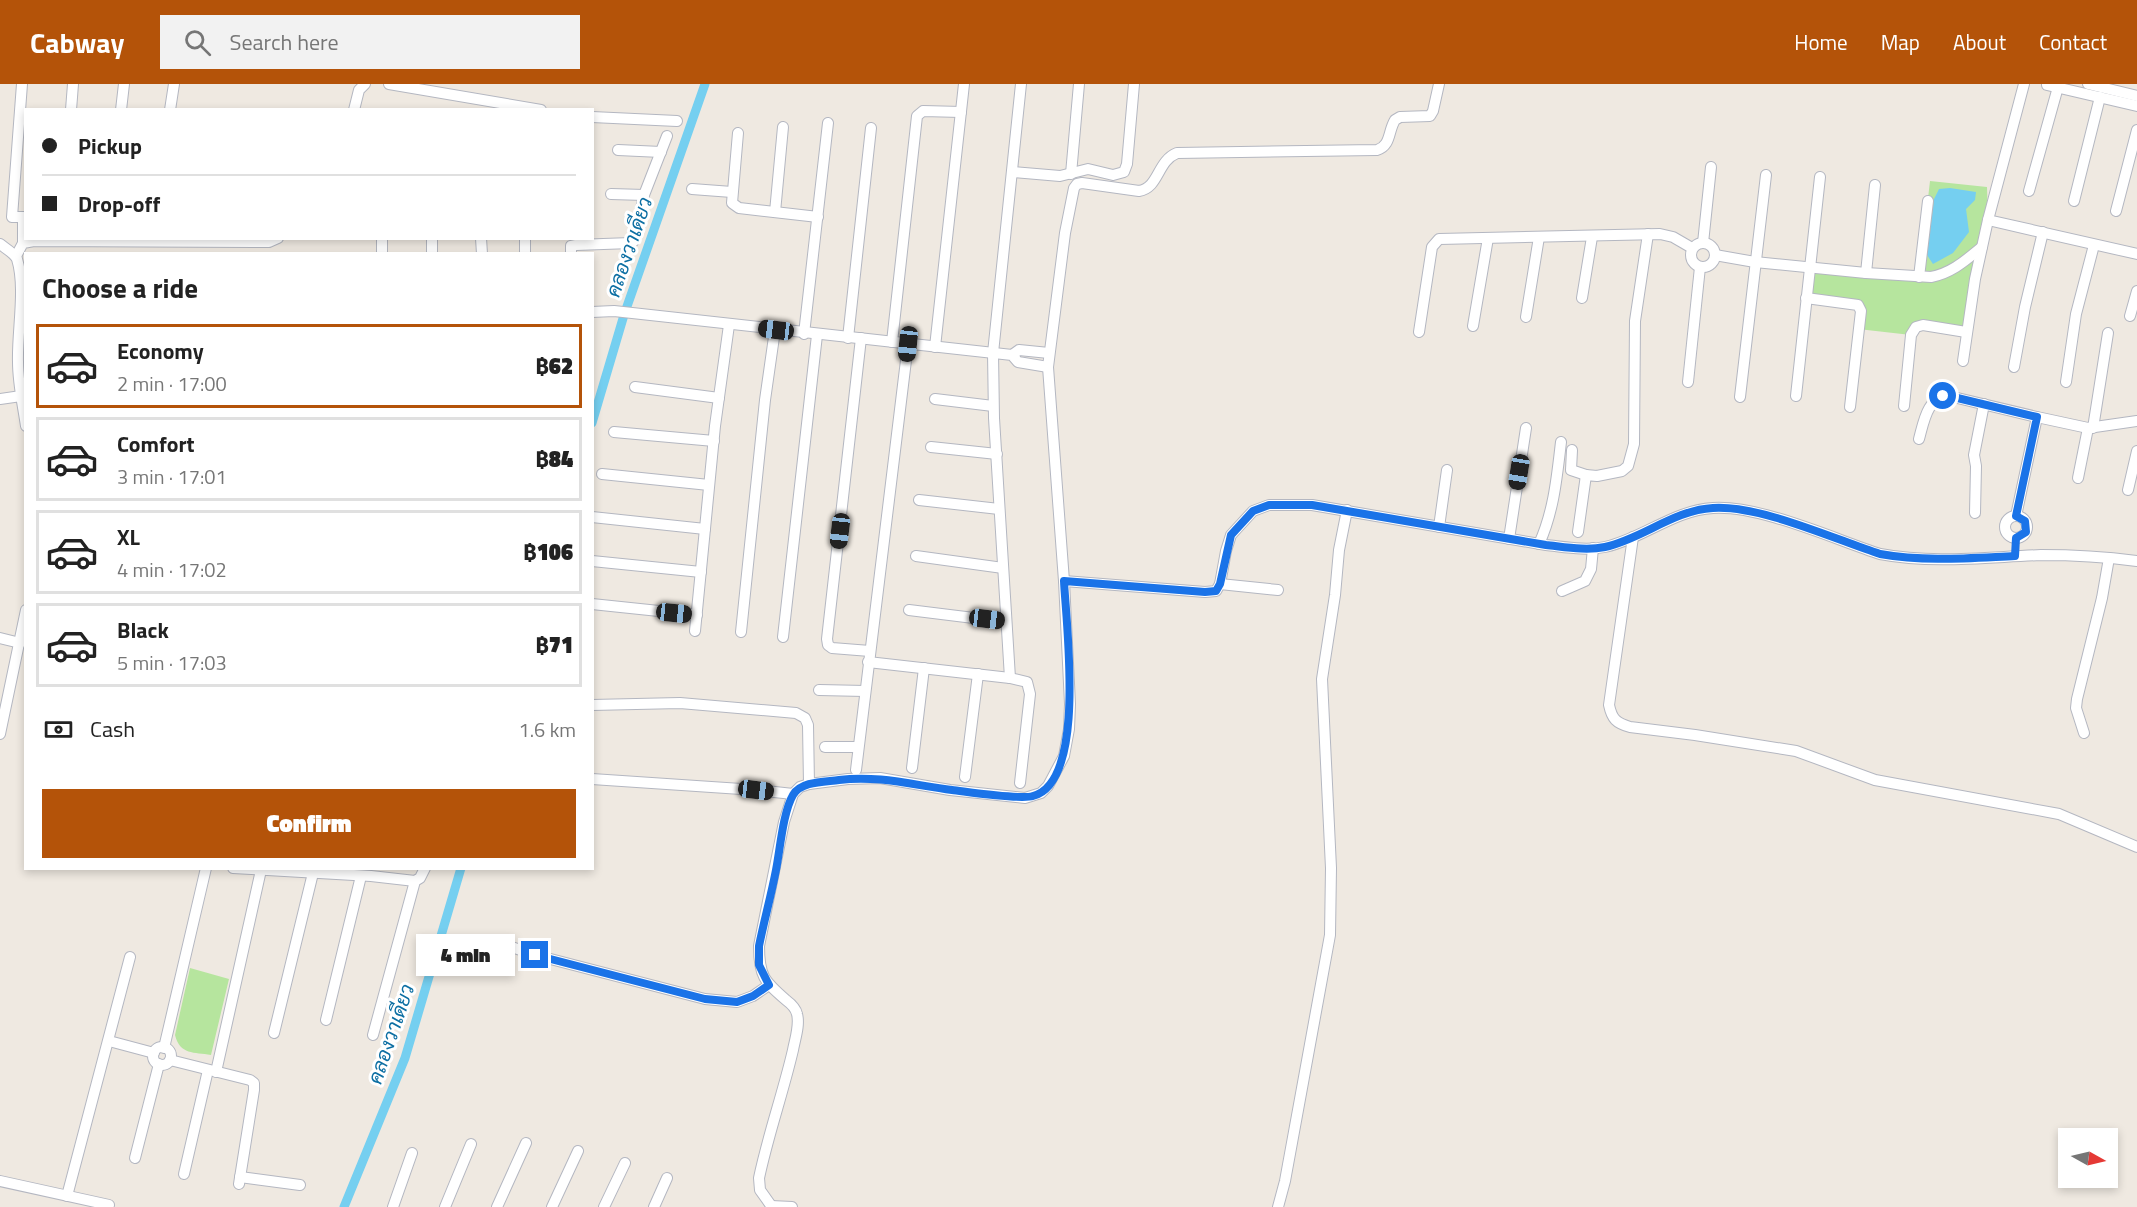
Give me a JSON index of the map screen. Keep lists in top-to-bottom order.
{
  "water": ["คลองวาเดียว"],
  "north": "right",
  "page": {
    "header": "Cabway",
    "search": "Search here",
    "nav": [
      "Home",
      "Map",
      "About",
      "Contact"
    ],
    "banner": ["Pickup", "Drop-off"],
    "heading": "Choose a ride",
    "list": [
      {
        "name": "Economy",
        "note": "2 min · 17:00",
        "value": "฿62"
      },
      {
        "name": "Comfort",
        "note": "3 min · 17:01",
        "value": "฿84"
      },
      {
        "name": "XL",
        "note": "4 min · 17:02",
        "value": "฿106"
      },
      {
        "name": "Black",
        "note": "5 min · 17:03",
        "value": "฿71"
      }
    ],
    "pay": ["Cash", "1.6 km"],
    "buttons": "Confirm",
    "bubble": "4 min"
  }
}
